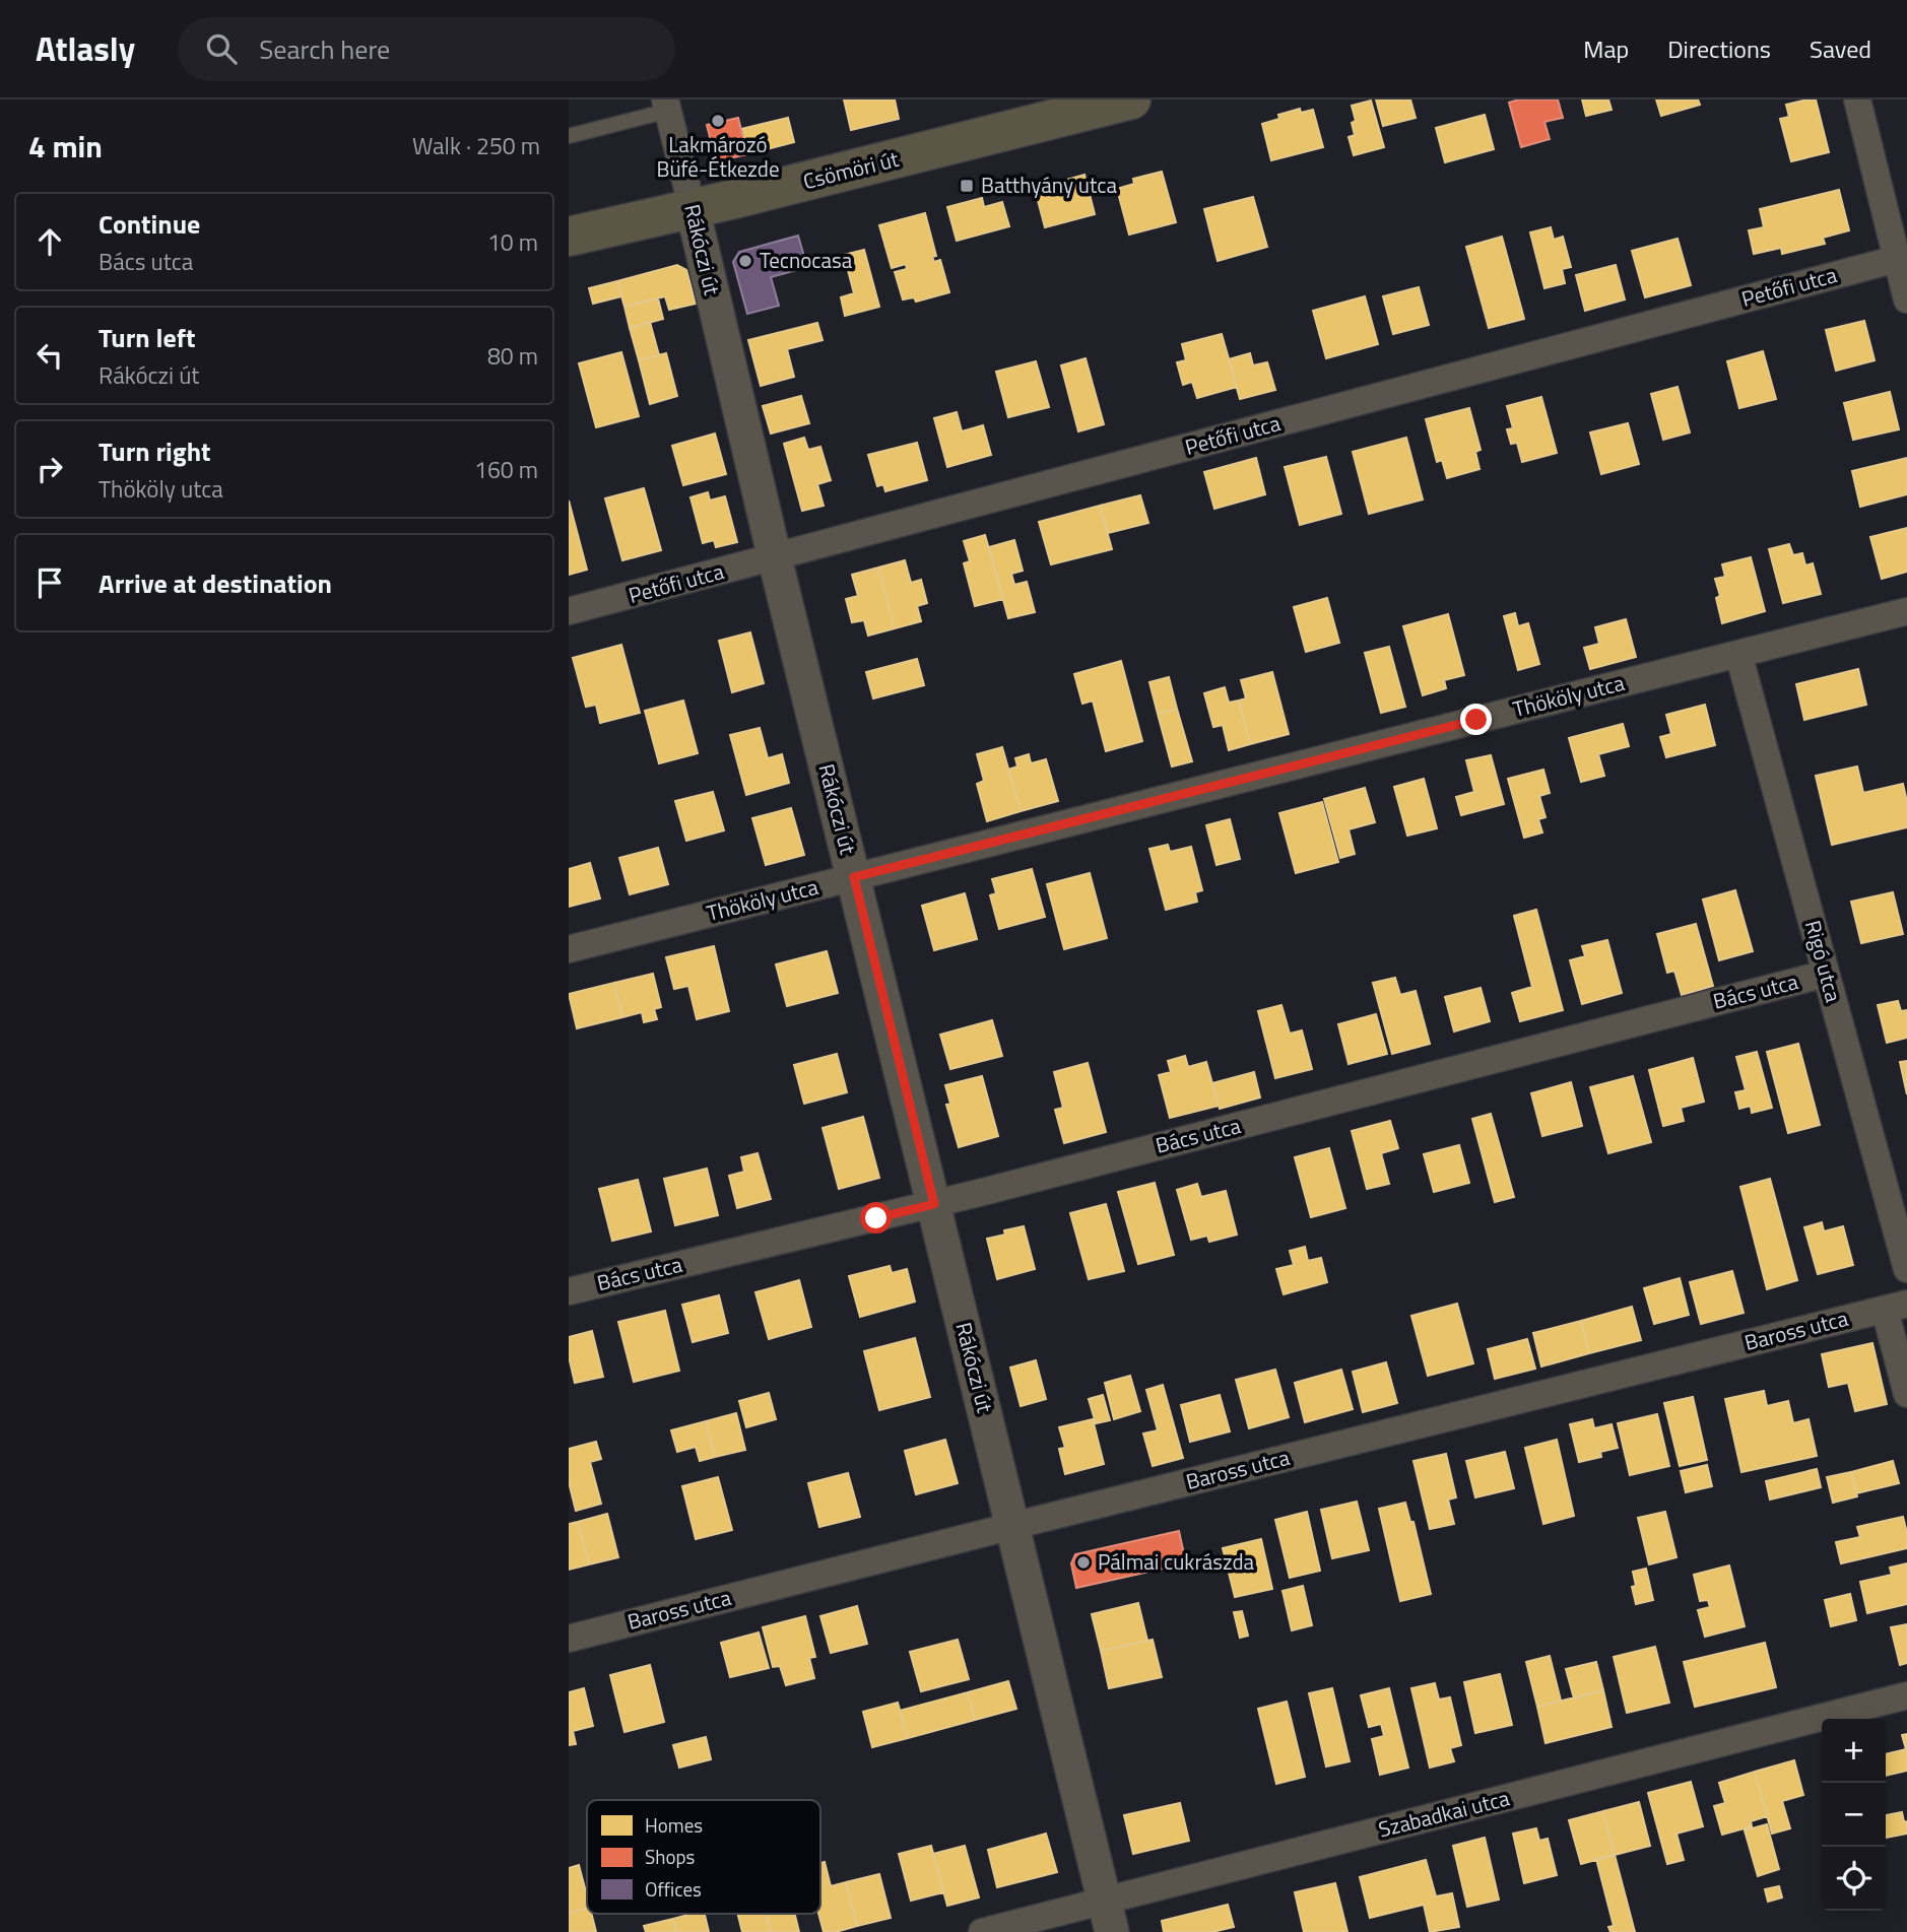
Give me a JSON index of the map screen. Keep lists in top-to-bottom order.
{
  "streets": {
    "main road": ["Csömöri út"],
    "street": [
      "Rákóczi út",
      "Petőfi utca",
      "Thököly utca",
      "Rigó utca",
      "Bács utca",
      "Baross utca",
      "Szabadkai utca"
    ]
  },
  "crossings": [
    ["Csömöri út", "Rákóczi út"],
    ["Rákóczi út", "Petőfi utca"],
    ["Rákóczi út", "Thököly utca"],
    ["Rákóczi út", "Bács utca"],
    ["Rákóczi út", "Baross utca"],
    ["Rákóczi út", "Szabadkai utca"],
    ["Thököly utca", "Rigó utca"],
    ["Rigó utca", "Bács utca"]
  ],
  "places": {
    "other": ["Lakmározó Büfé-Étkezde", "Tecnocasa", "Pálmai cukrászda"],
    "transit": ["Batthyány utca"]
  },
  "legend": ["Homes", "Shops", "Offices"],
  "page": {
    "header": "Atlasly",
    "search": "Search here",
    "nav": ["Map", "Directions", "Saved"],
    "heading": ["4 min", "Walk · 250 m"],
    "list": [
      ["Continue", "Bács utca", "10 m"],
      ["Turn left", "Rákóczi út", "80 m"],
      ["Turn right", "Thököly utca", "160 m"],
      "Arrive at destination"
    ],
    "map_buttons": ["+", "−"]
  }
}
